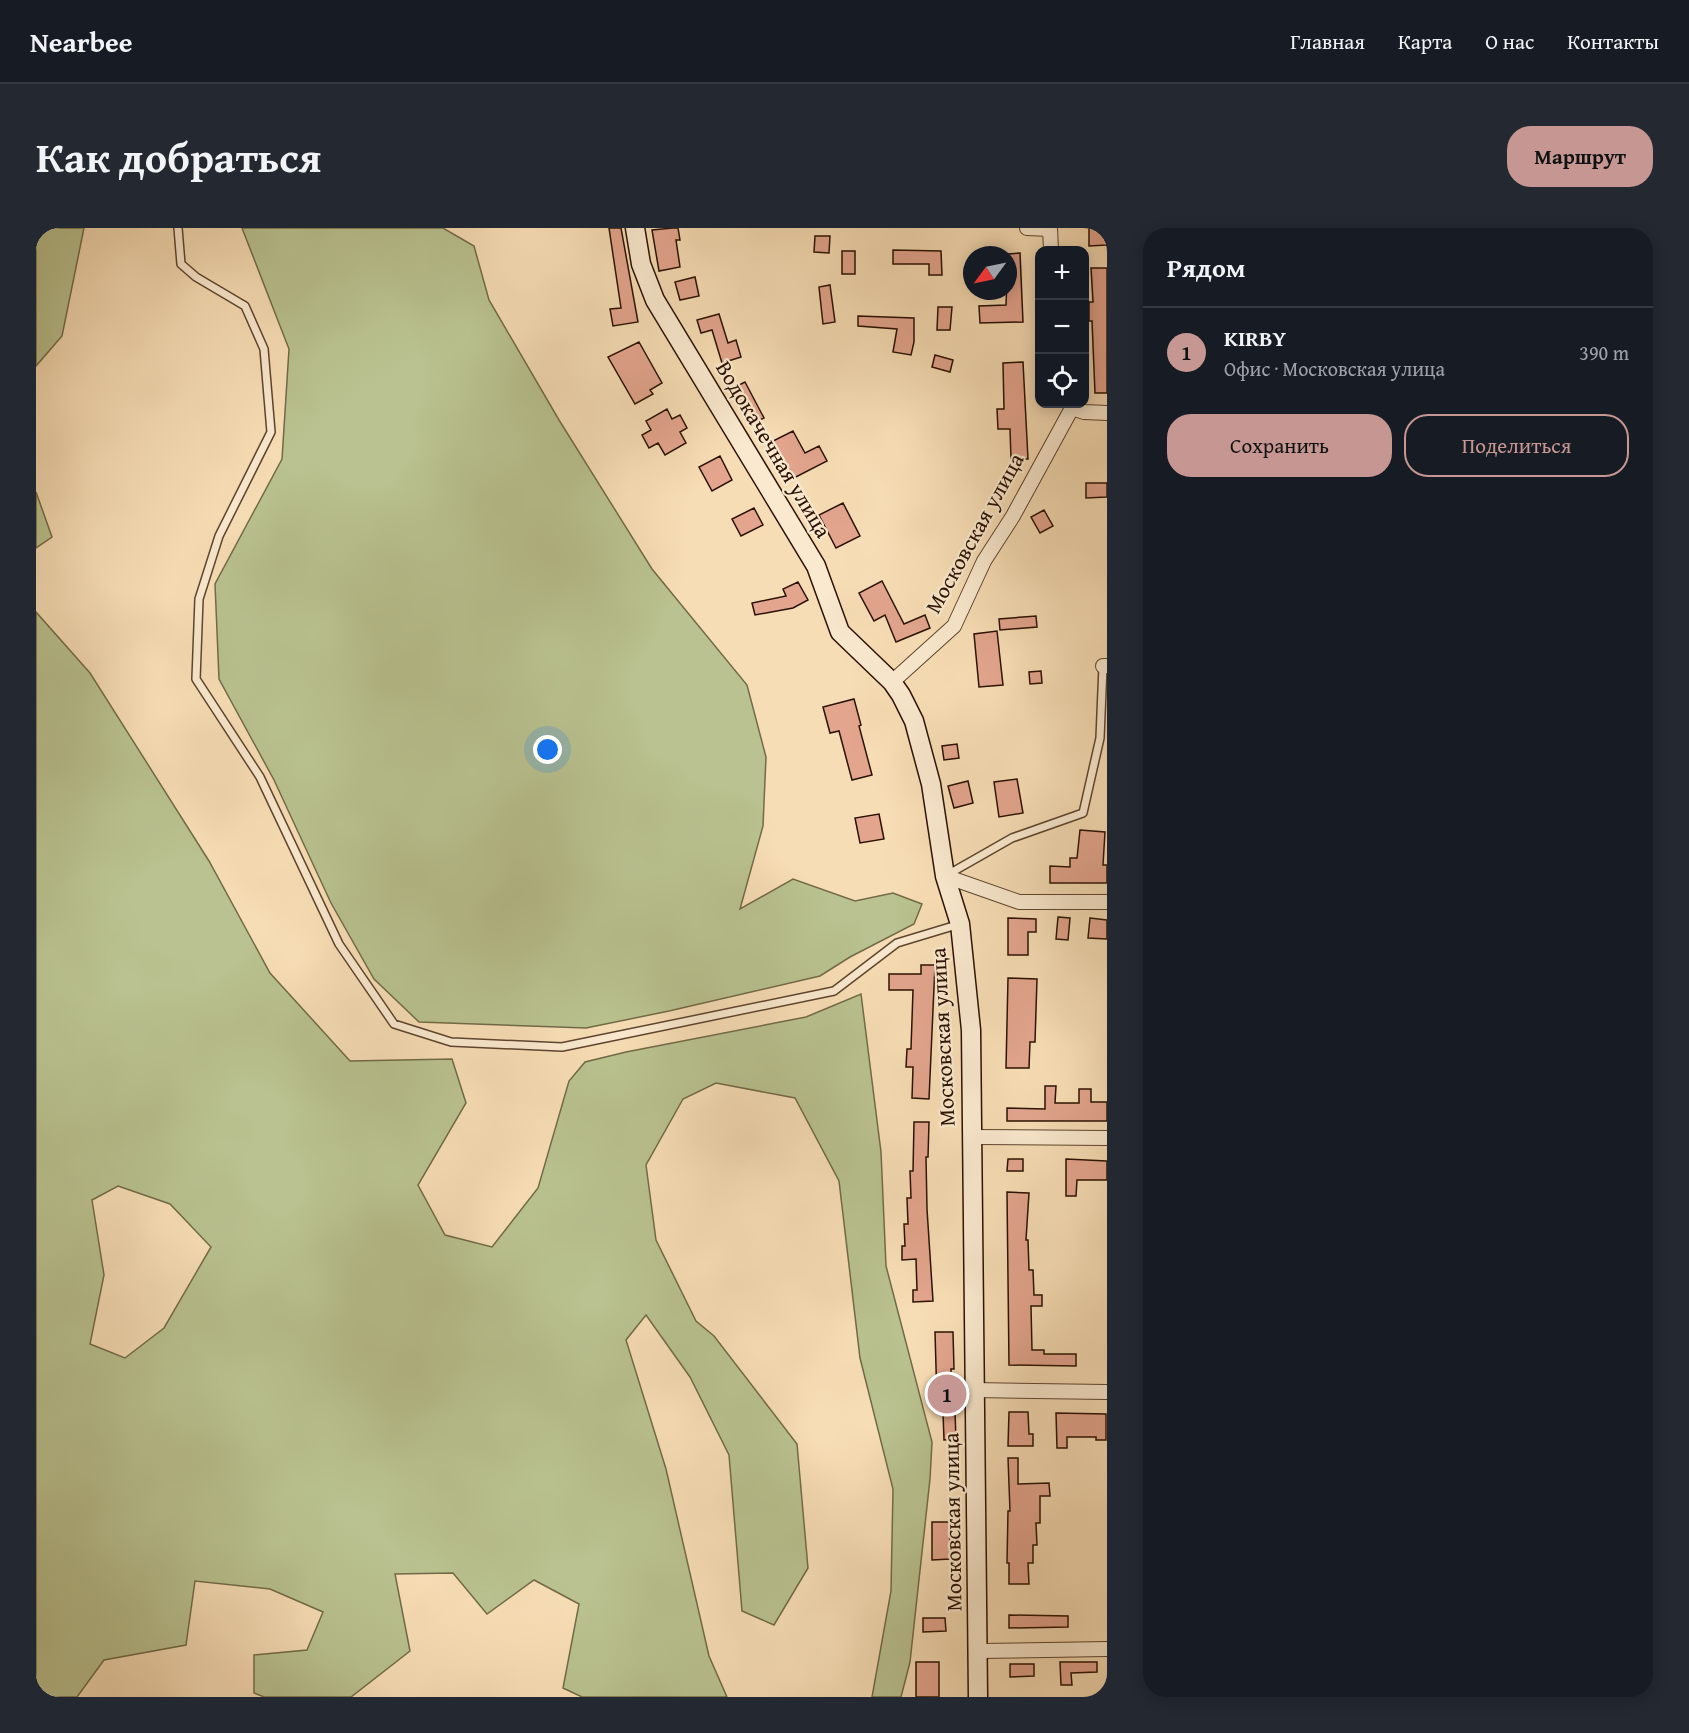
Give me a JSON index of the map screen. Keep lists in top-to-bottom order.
{
  "streets": {
    "street": ["Водокачечная улица", "Московская улица"]
  },
  "crossings": [
    ["Водокачечная улица", "Московская улица"]
  ],
  "north": "bottom left",
  "page": {
    "header": "Nearbee",
    "nav": [
      "Главная",
      "Карта",
      "О нас",
      "Контакты"
    ],
    "title": "Как добраться",
    "buttons": [
      "Маршрут",
      ["Сохранить", "Поделиться"]
    ],
    "heading": "Рядом",
    "map_buttons": ["+", "−"],
    "list": [
      {
        "mark": "1",
        "name": "KIRBY",
        "note": "Офис · Московская улица",
        "value": "390 m"
      }
    ],
    "pins": "1"
  }
}
